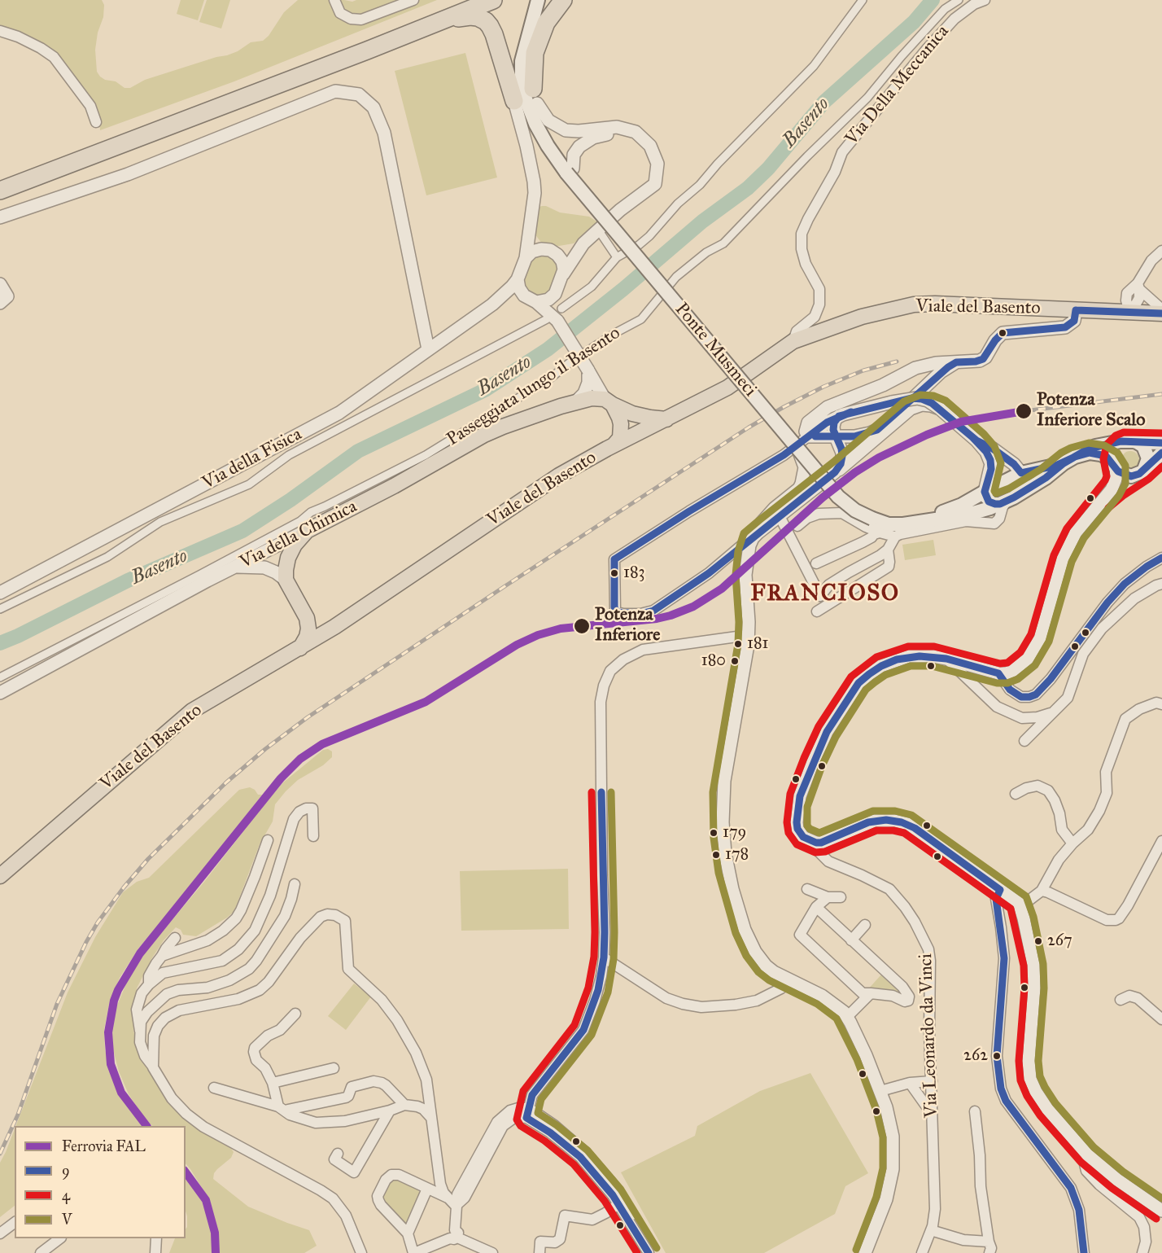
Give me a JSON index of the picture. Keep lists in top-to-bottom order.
{
  "streets": {
    "main road": ["Viale del Basento", "Ponte Musmeci", "Via della Chimica"],
    "street": [
      "Via Della Meccanica",
      "Passeggiata lungo il Basento",
      "Via della Fisica",
      "Via Leonardo da Vinci"
    ]
  },
  "crossings": [
    ["Via Della Meccanica", "Viale del Basento"]
  ],
  "districts": ["FRANCIOSO"],
  "water": ["Basento"],
  "places": [
    "Potenza Inferiore Scalo",
    "183",
    "Potenza Inferiore",
    "181",
    "180",
    "179",
    "178",
    "267",
    "262"
  ],
  "lines": [
    "transit line 9",
    "transit line V",
    "rail line FAL",
    "transit line 4"
  ],
  "legend": [
    "Ferrovia FAL",
    "9",
    "4",
    "V"
  ]
}
